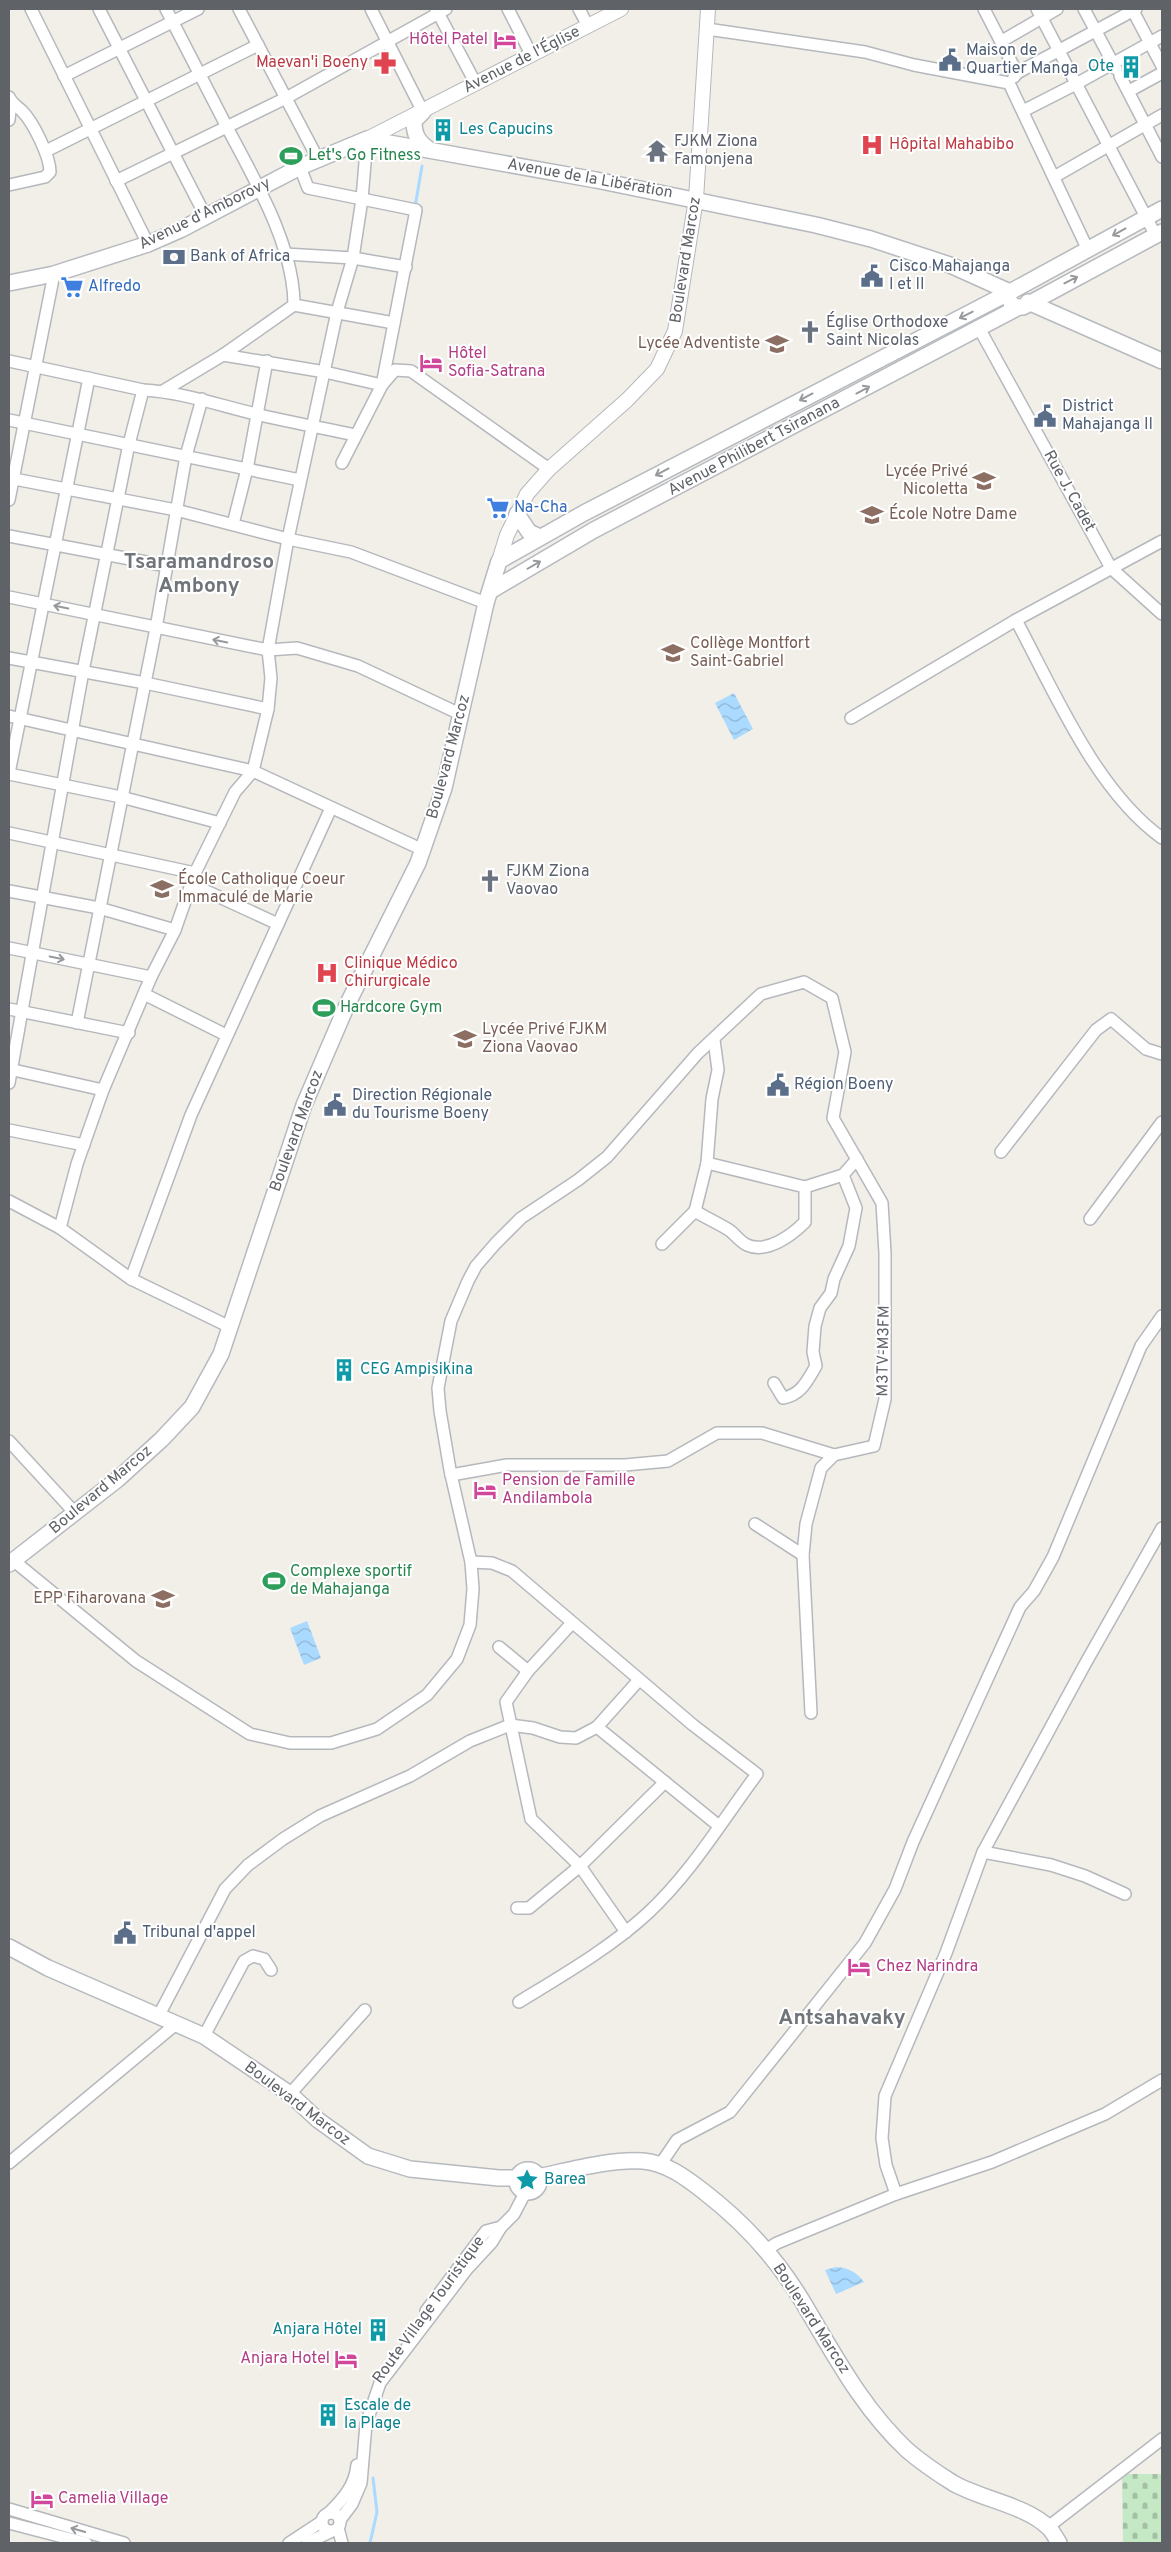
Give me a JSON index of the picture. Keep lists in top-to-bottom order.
{
  "streets": {
    "main road": [
      "Avenue de la Libération",
      "Avenue d'Amborovy",
      "Boulevard Marcoz",
      "Avenue Philibert Tsiranana"
    ],
    "street": [
      "Avenue de l'Église",
      "Rue J. Cadet",
      "M3TV-M3FM",
      "Route Village Touristique"
    ]
  },
  "crossings": [
    ["Avenue de l'Église", "Avenue de la Libération"],
    ["Avenue de l'Église", "Avenue d'Amborovy"],
    ["Avenue de la Libération", "Avenue d'Amborovy"],
    ["Avenue de la Libération", "Boulevard Marcoz"],
    ["Avenue de la Libération", "Avenue Philibert Tsiranana"],
    ["Boulevard Marcoz", "Avenue Philibert Tsiranana"],
    ["Boulevard Marcoz", "Route Village Touristique"],
    ["Avenue Philibert Tsiranana", "Rue J. Cadet"]
  ],
  "districts": ["Tsaramandroso Ambony", "Antsahavaky"],
  "places": {
    "hotel": [
      "Hôtel Patel",
      "Hôtel Sofia-Satrana",
      "Pension de Famille Andilambola",
      "Chez Narindra",
      "Anjara Hotel",
      "Camelia Village"
    ],
    "public building": [
      "Maison de Quartier Manga",
      "Cisco Mahajanga I et II",
      "District Mahajanga II",
      "Région Boeny",
      "Direction Régionale du Tourisme Boeny",
      "Tribunal d'appel"
    ],
    "pharmacy": ["Maevan'i Boeny"],
    "building": [
      "Ote",
      "Les Capucins",
      "CEG Ampisikina",
      "Anjara Hôtel",
      "Escale de la Plage"
    ],
    "hospital": ["Hôpital Mahabibo", "Clinique Médico Chirurgicale"],
    "temple": ["FJKM Ziona Famonjena"],
    "sports": ["Let's Go Fitness", "Hardcore Gym", "Complexe sportif de Mahajanga"],
    "bank": ["Bank of Africa"],
    "supermarket": ["Alfredo", "Na-Cha"],
    "church": ["Église Orthodoxe Saint Nicolas", "FJKM Ziona Vaovao"],
    "school or university": [
      "Lycée Adventiste",
      "Lycée Privé Nicoletta",
      "École Notre Dame",
      "Collège Montfort Saint-Gabriel",
      "École Catholique Coeur Immaculé de Marie",
      "Lycée Privé FJKM Ziona Vaovao",
      "EPP Fiharovana"
    ],
    "place": ["Barea"]
  }
}
